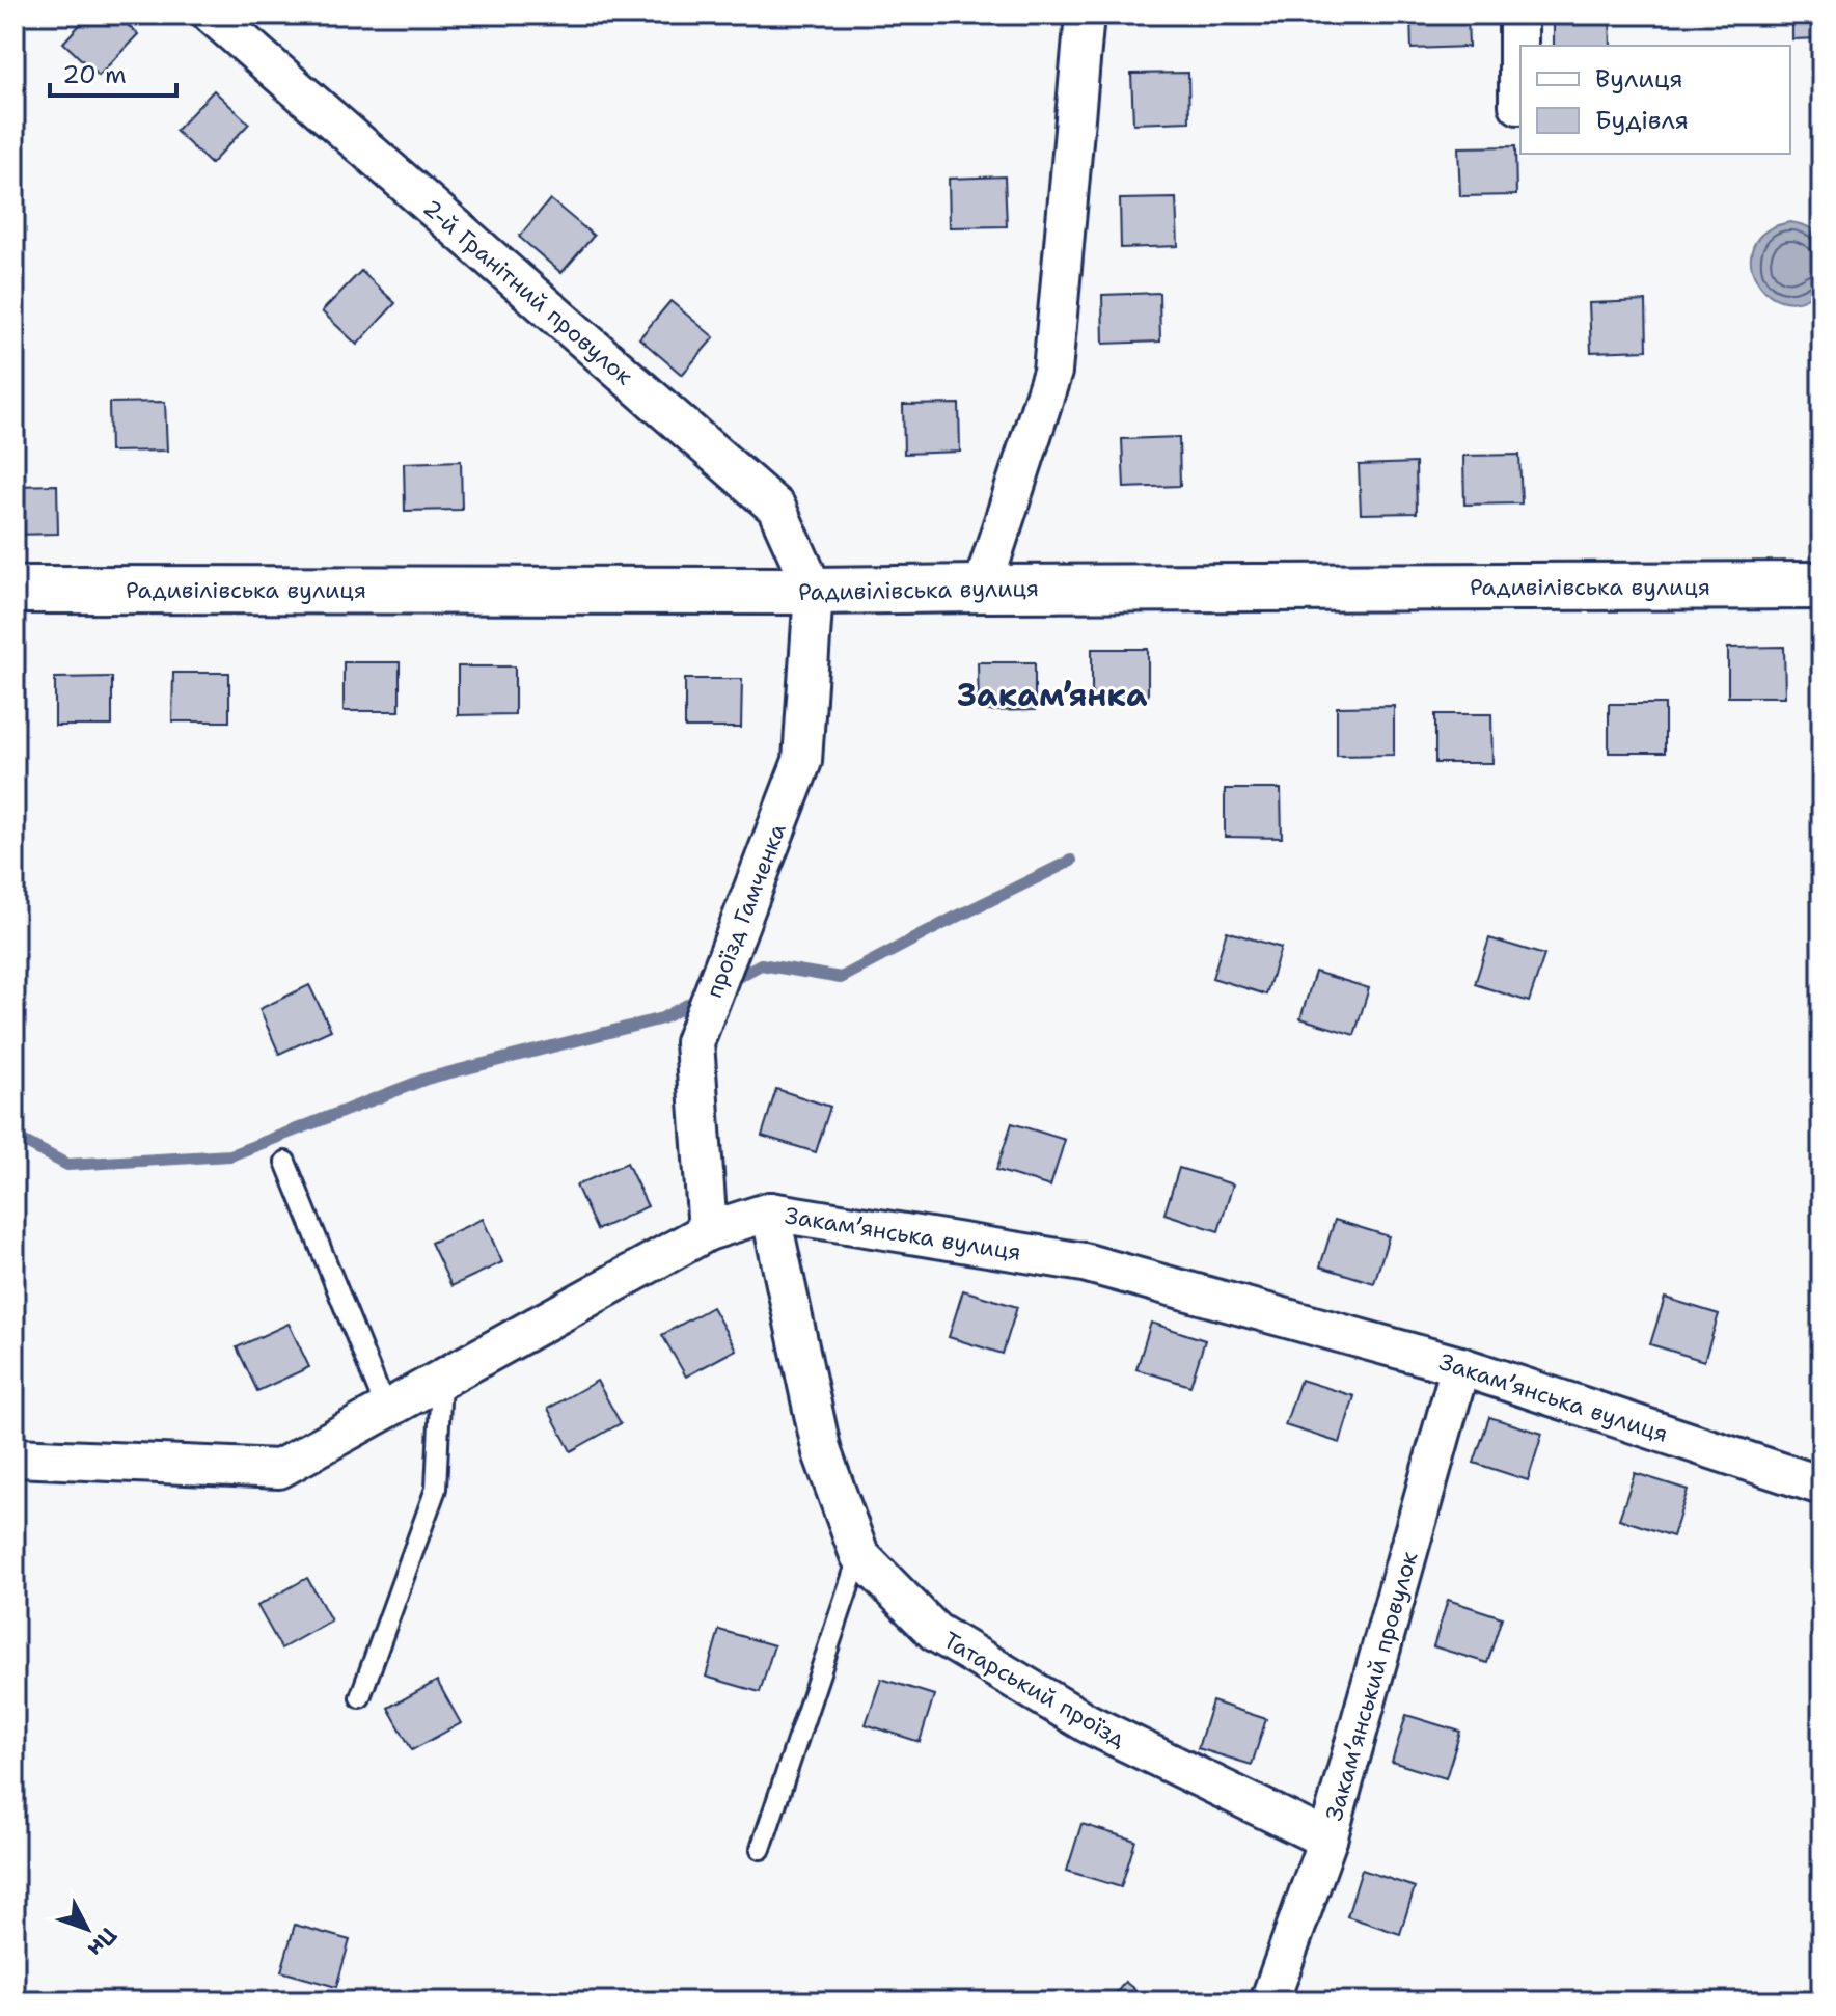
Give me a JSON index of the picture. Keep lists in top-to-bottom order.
{
  "streets": {
    "street": [
      "2-й Гранітний провулок",
      "Радивілівська вулиця",
      "проїзд Гамченка",
      "Закамʼянська вулиця",
      "Закамʼянський провулок",
      "Татарський проїзд"
    ]
  },
  "crossings": [
    ["2-й Гранітний провулок", "Радивілівська вулиця"],
    ["2-й Гранітний провулок", "проїзд Гамченка"],
    ["Радивілівська вулиця", "проїзд Гамченка"],
    ["проїзд Гамченка", "Закамʼянська вулиця"],
    ["Закамʼянська вулиця", "Закамʼянський провулок"],
    ["Закамʼянська вулиця", "Татарський проїзд"],
    ["Закамʼянський провулок", "Татарський проїзд"]
  ],
  "districts": ["Закам’янка"],
  "legend": ["Вулиця", "Будівля"],
  "scale_bar": "20 m",
  "north": "bottom right"
}
